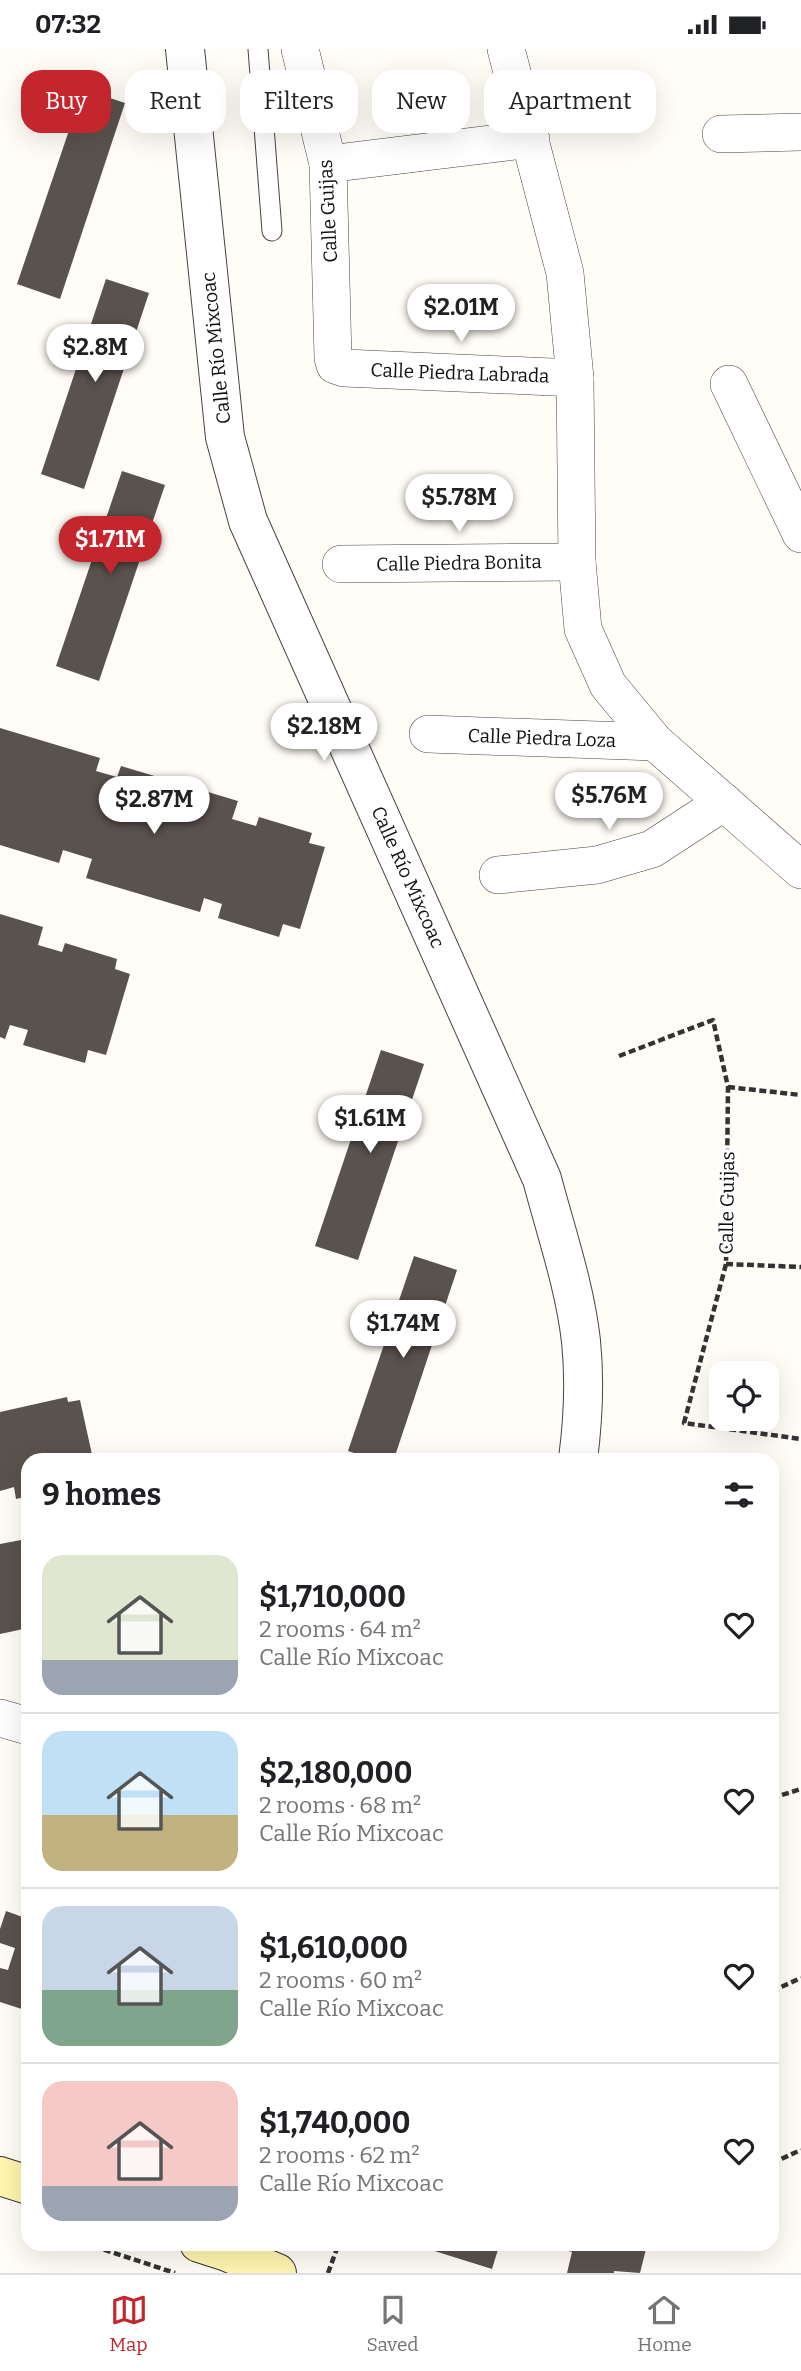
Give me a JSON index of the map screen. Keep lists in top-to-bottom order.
{
  "streets": {
    "street": [
      "Calle Guijas",
      "Calle Río Mixcoac",
      "Calle Piedra Labrada",
      "Calle Piedra Bonita",
      "Calle Piedra Loza"
    ]
  },
  "crossings": [
    ["Calle Guijas", "Calle Piedra Labrada"]
  ],
  "page": {
    "status": "07:32",
    "chip": [
      "Buy",
      "Rent",
      "Filters",
      "New",
      "Apartment"
    ],
    "price": [
      "$2.01M",
      "$2.8M",
      "$5.78M",
      "$1.71M",
      "$2.18M",
      "$5.76M",
      "$2.87M",
      "$1.61M",
      "$1.74M"
    ],
    "heading": "9 homes",
    "list": [
      {
        "name": "$1,710,000",
        "note": "2 rooms · 64 m² · Calle Río Mixcoac"
      },
      {
        "name": "$2,180,000",
        "note": "2 rooms · 68 m² · Calle Río Mixcoac"
      },
      {
        "name": "$1,610,000",
        "note": "2 rooms · 60 m² · Calle Río Mixcoac"
      },
      {
        "name": "$1,740,000",
        "note": "2 rooms · 62 m² · Calle Río Mixcoac"
      }
    ],
    "tabs": ["Map", "Saved", "Home"]
  }
}
